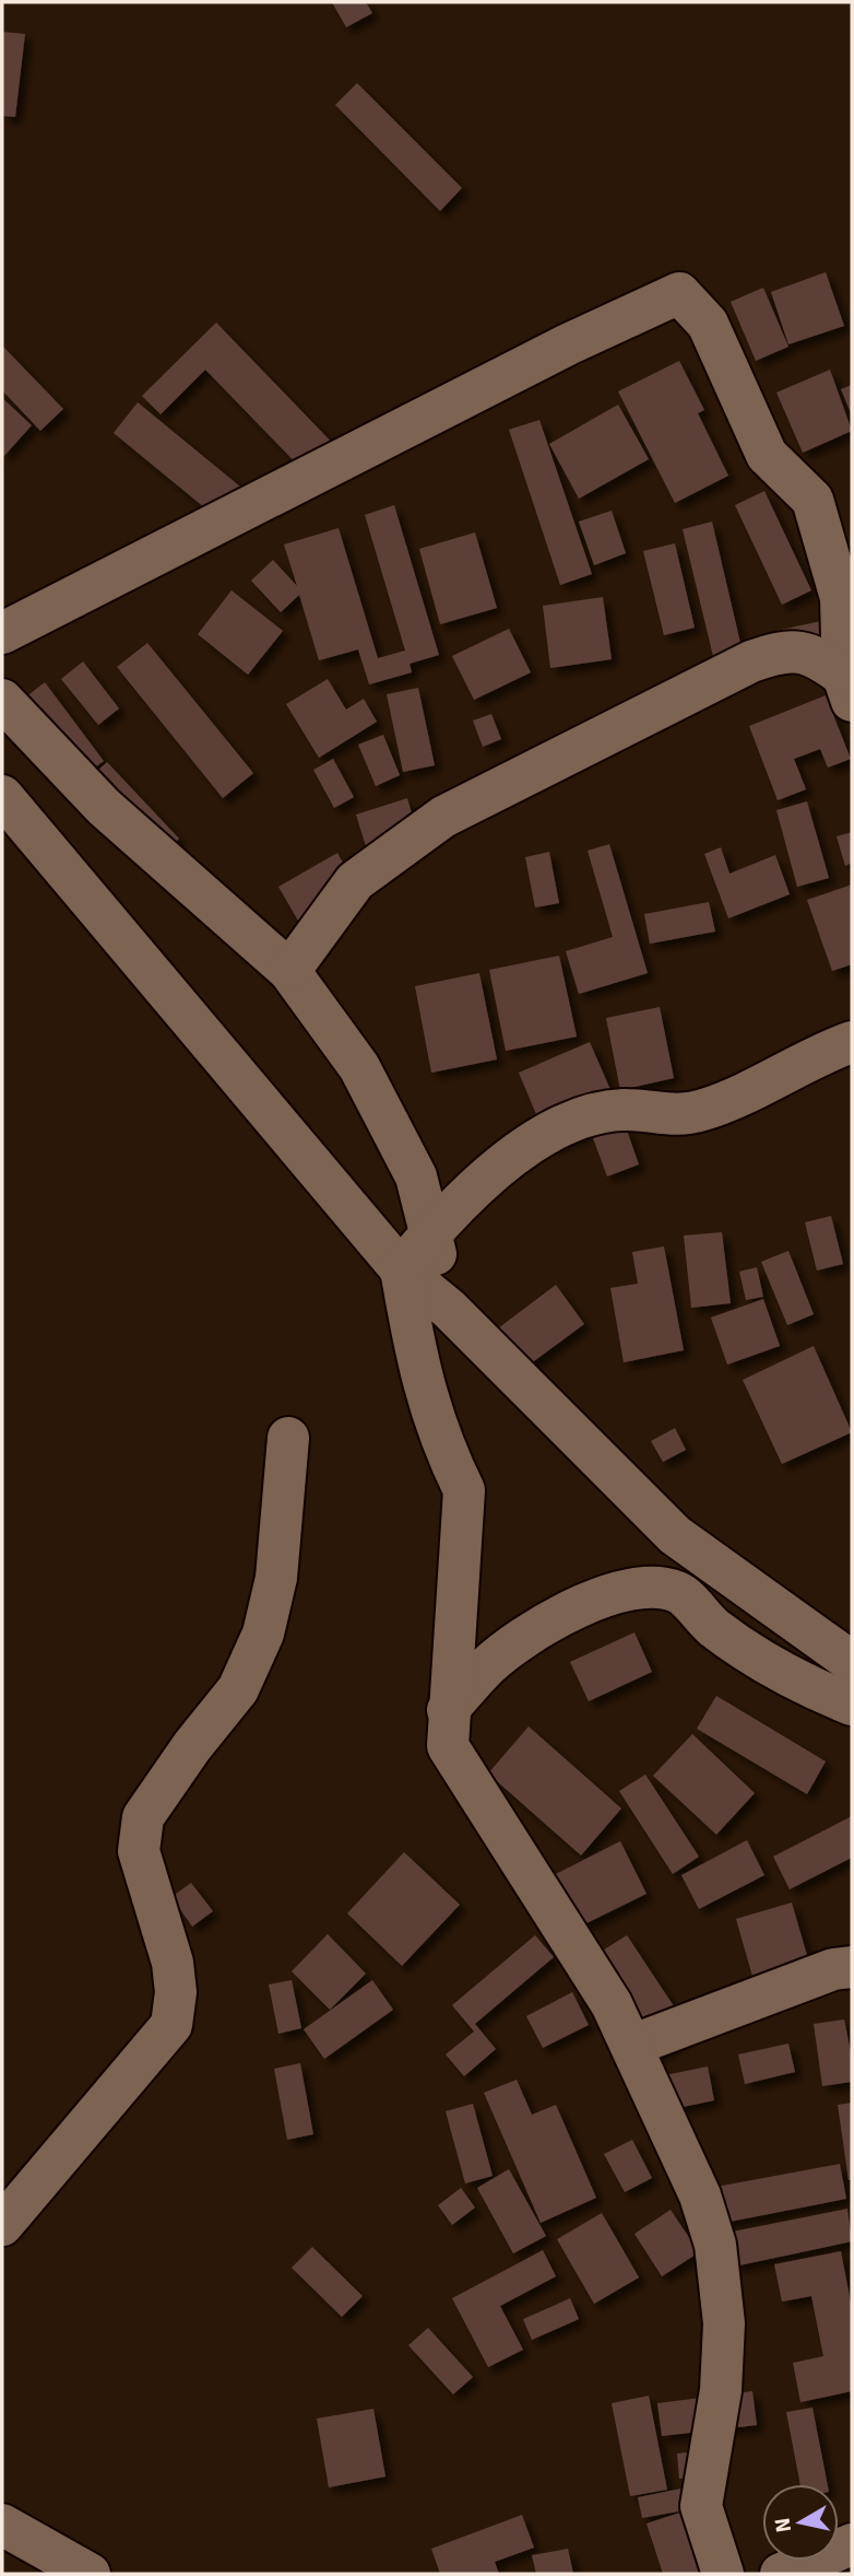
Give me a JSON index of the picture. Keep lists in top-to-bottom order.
{
  "north": "left"
}
